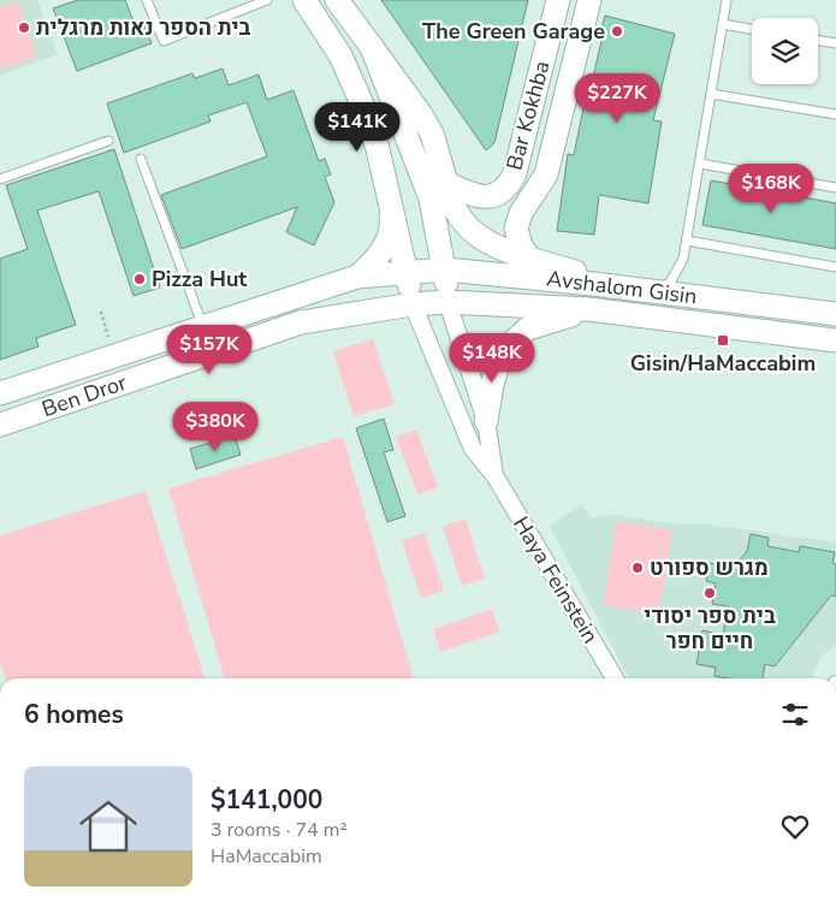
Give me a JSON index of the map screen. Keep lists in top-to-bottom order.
{
  "streets": {
    "street": [
      "Bar Kokhba",
      "Avshalom Gisin",
      "Ben Dror",
      "Haya Feinstein"
    ]
  },
  "crossings": [
    ["Avshalom Gisin", "Ben Dror"],
    ["Avshalom Gisin", "Haya Feinstein"],
    ["Ben Dror", "Haya Feinstein"]
  ],
  "places": {
    "other": [
      "בית הספר נאות מרגלית",
      "The Green Garage",
      "Pizza Hut",
      "מגרש ספורט",
      "בית ספר יסודי חיים חפר"
    ],
    "transit": ["Gisin/HaMaccabim"]
  },
  "page": {
    "price": [
      "$227K",
      "$141K",
      "$168K",
      "$157K",
      "$148K",
      "$380K"
    ],
    "heading": "6 homes",
    "list": [
      {
        "name": "$141,000",
        "note": "3 rooms · 74 m² · HaMaccabim"
      }
    ]
  }
}
